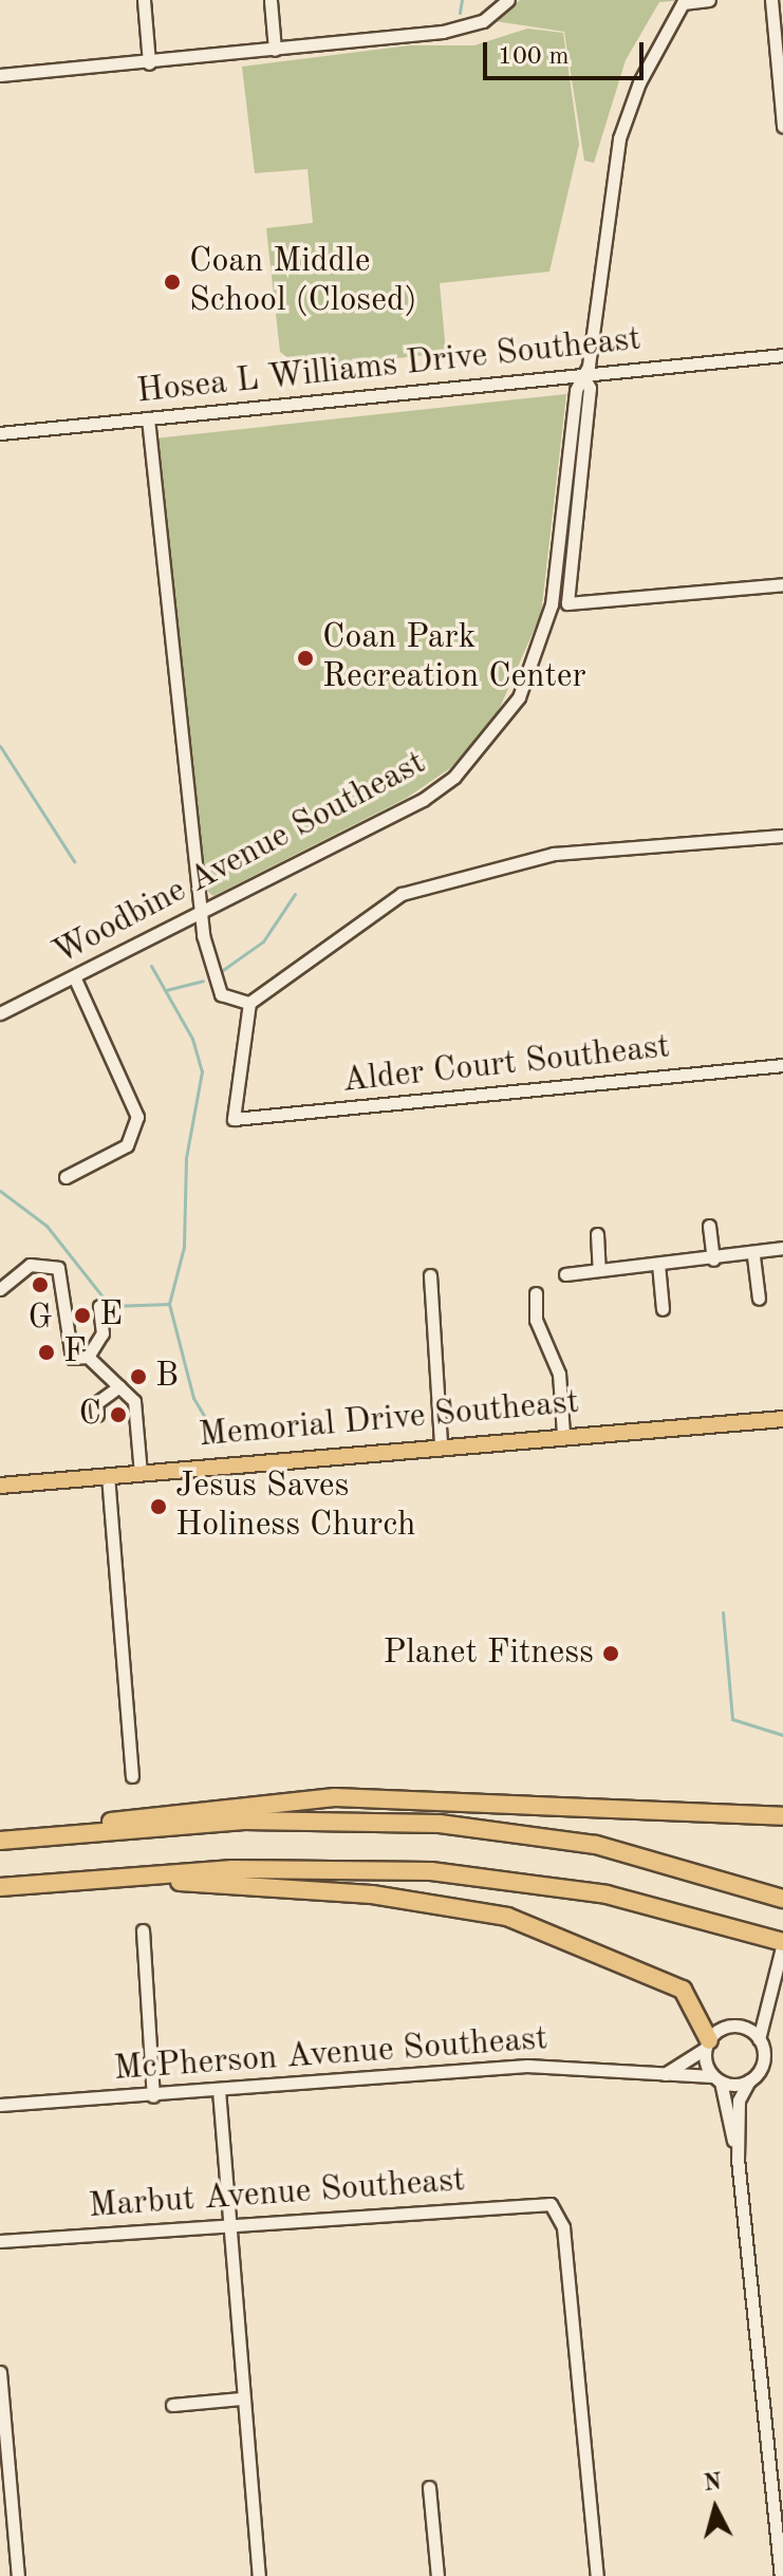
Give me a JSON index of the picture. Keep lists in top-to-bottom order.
{
  "streets": {
    "main road": ["Memorial Drive Southeast"],
    "street": [
      "Hosea L Williams Drive Southeast",
      "Woodbine Avenue Southeast",
      "Alder Court Southeast",
      "McPherson Avenue Southeast",
      "Marbut Avenue Southeast"
    ]
  },
  "crossings": [
    ["Hosea L Williams Drive Southeast", "Woodbine Avenue Southeast"]
  ],
  "places": [
    "Coan Middle School (Closed)",
    "Coan Park Recreation Center",
    "G",
    "E",
    "F",
    "B",
    "C",
    "Jesus Saves Holiness Church",
    "Planet Fitness"
  ],
  "scale_bar": "100 m",
  "north": "top"
}
